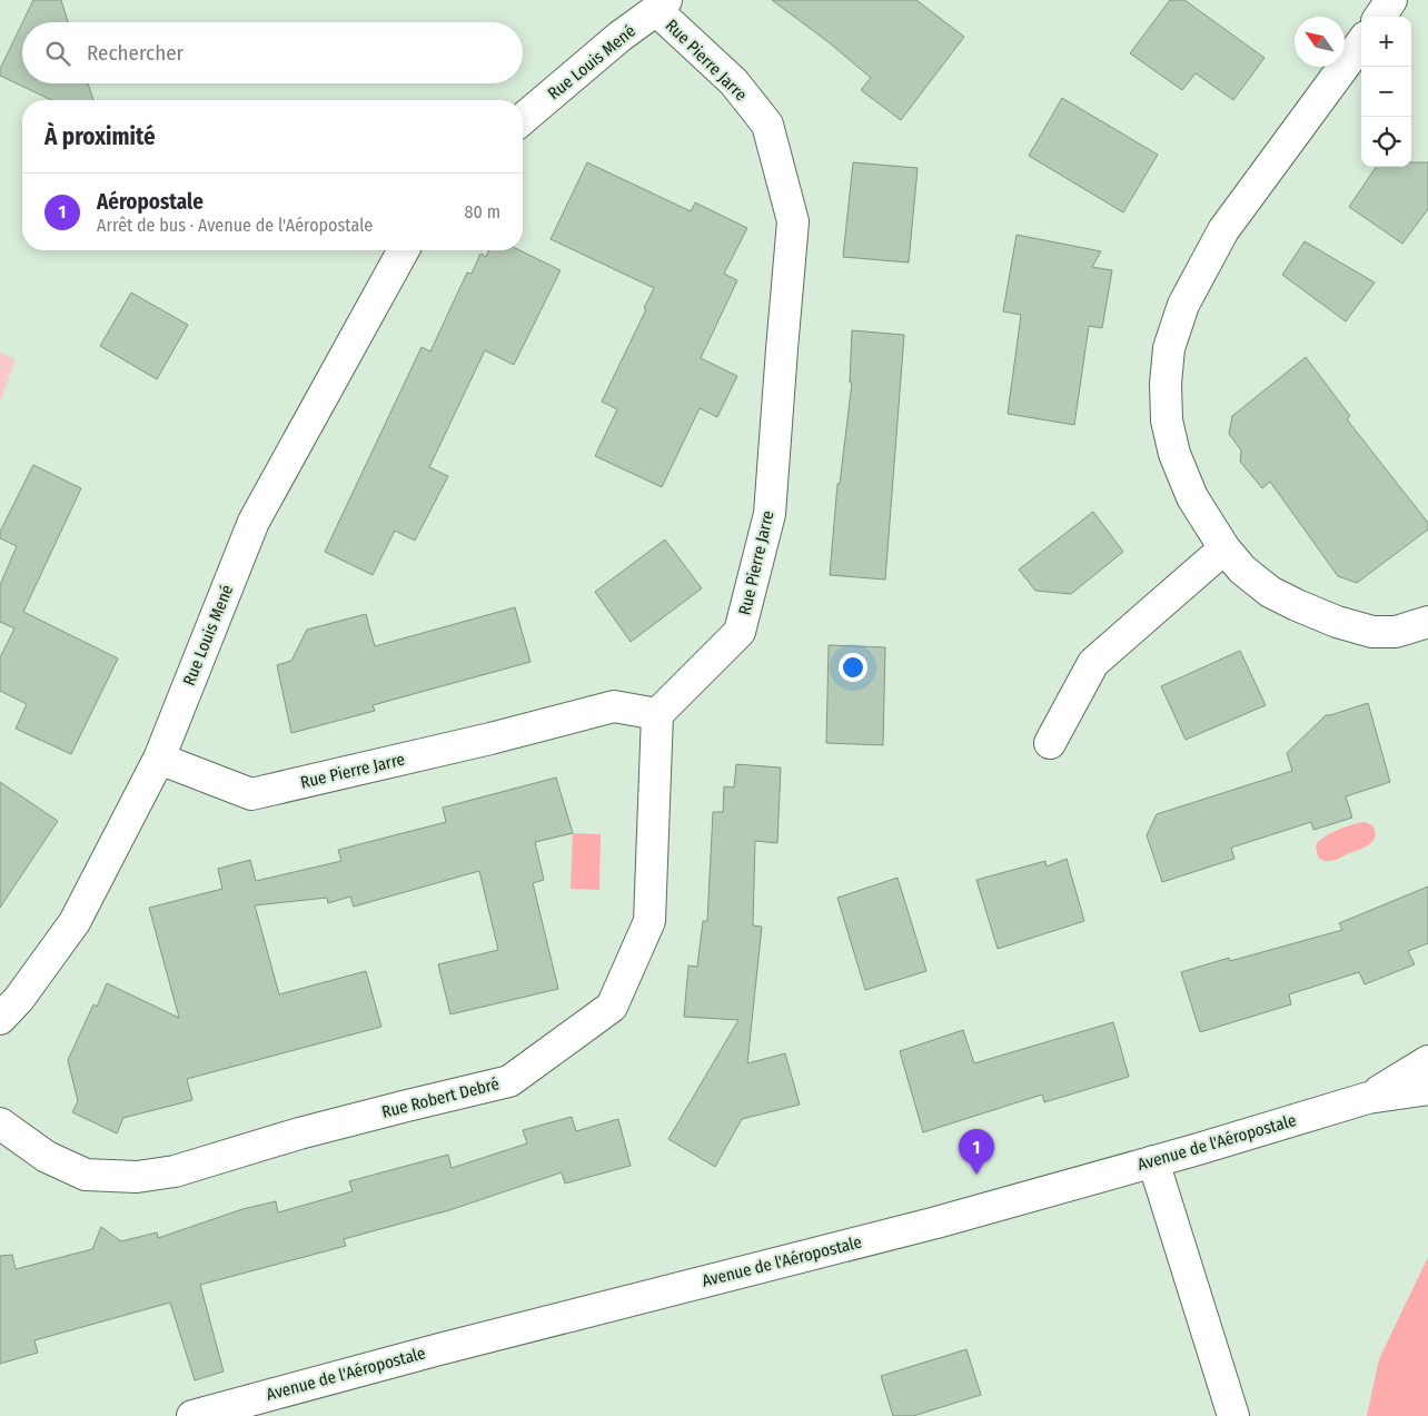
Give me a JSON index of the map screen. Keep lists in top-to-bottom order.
{
  "streets": {
    "street": [
      "Rue Pierre Jarre",
      "Rue Louis Mené",
      "Rue Robert Debré",
      "Avenue de l'Aéropostale"
    ]
  },
  "crossings": [
    ["Rue Pierre Jarre", "Rue Louis Mené"],
    ["Rue Pierre Jarre", "Rue Robert Debré"]
  ],
  "north": "top left",
  "page": {
    "map_buttons": ["+", "−"],
    "search": "Rechercher",
    "heading": "À proximité",
    "list": [
      {
        "mark": "1",
        "name": "Aéropostale",
        "note": "Arrêt de bus · Avenue de l'Aéropostale",
        "value": "80 m"
      }
    ],
    "pins": "1"
  }
}
